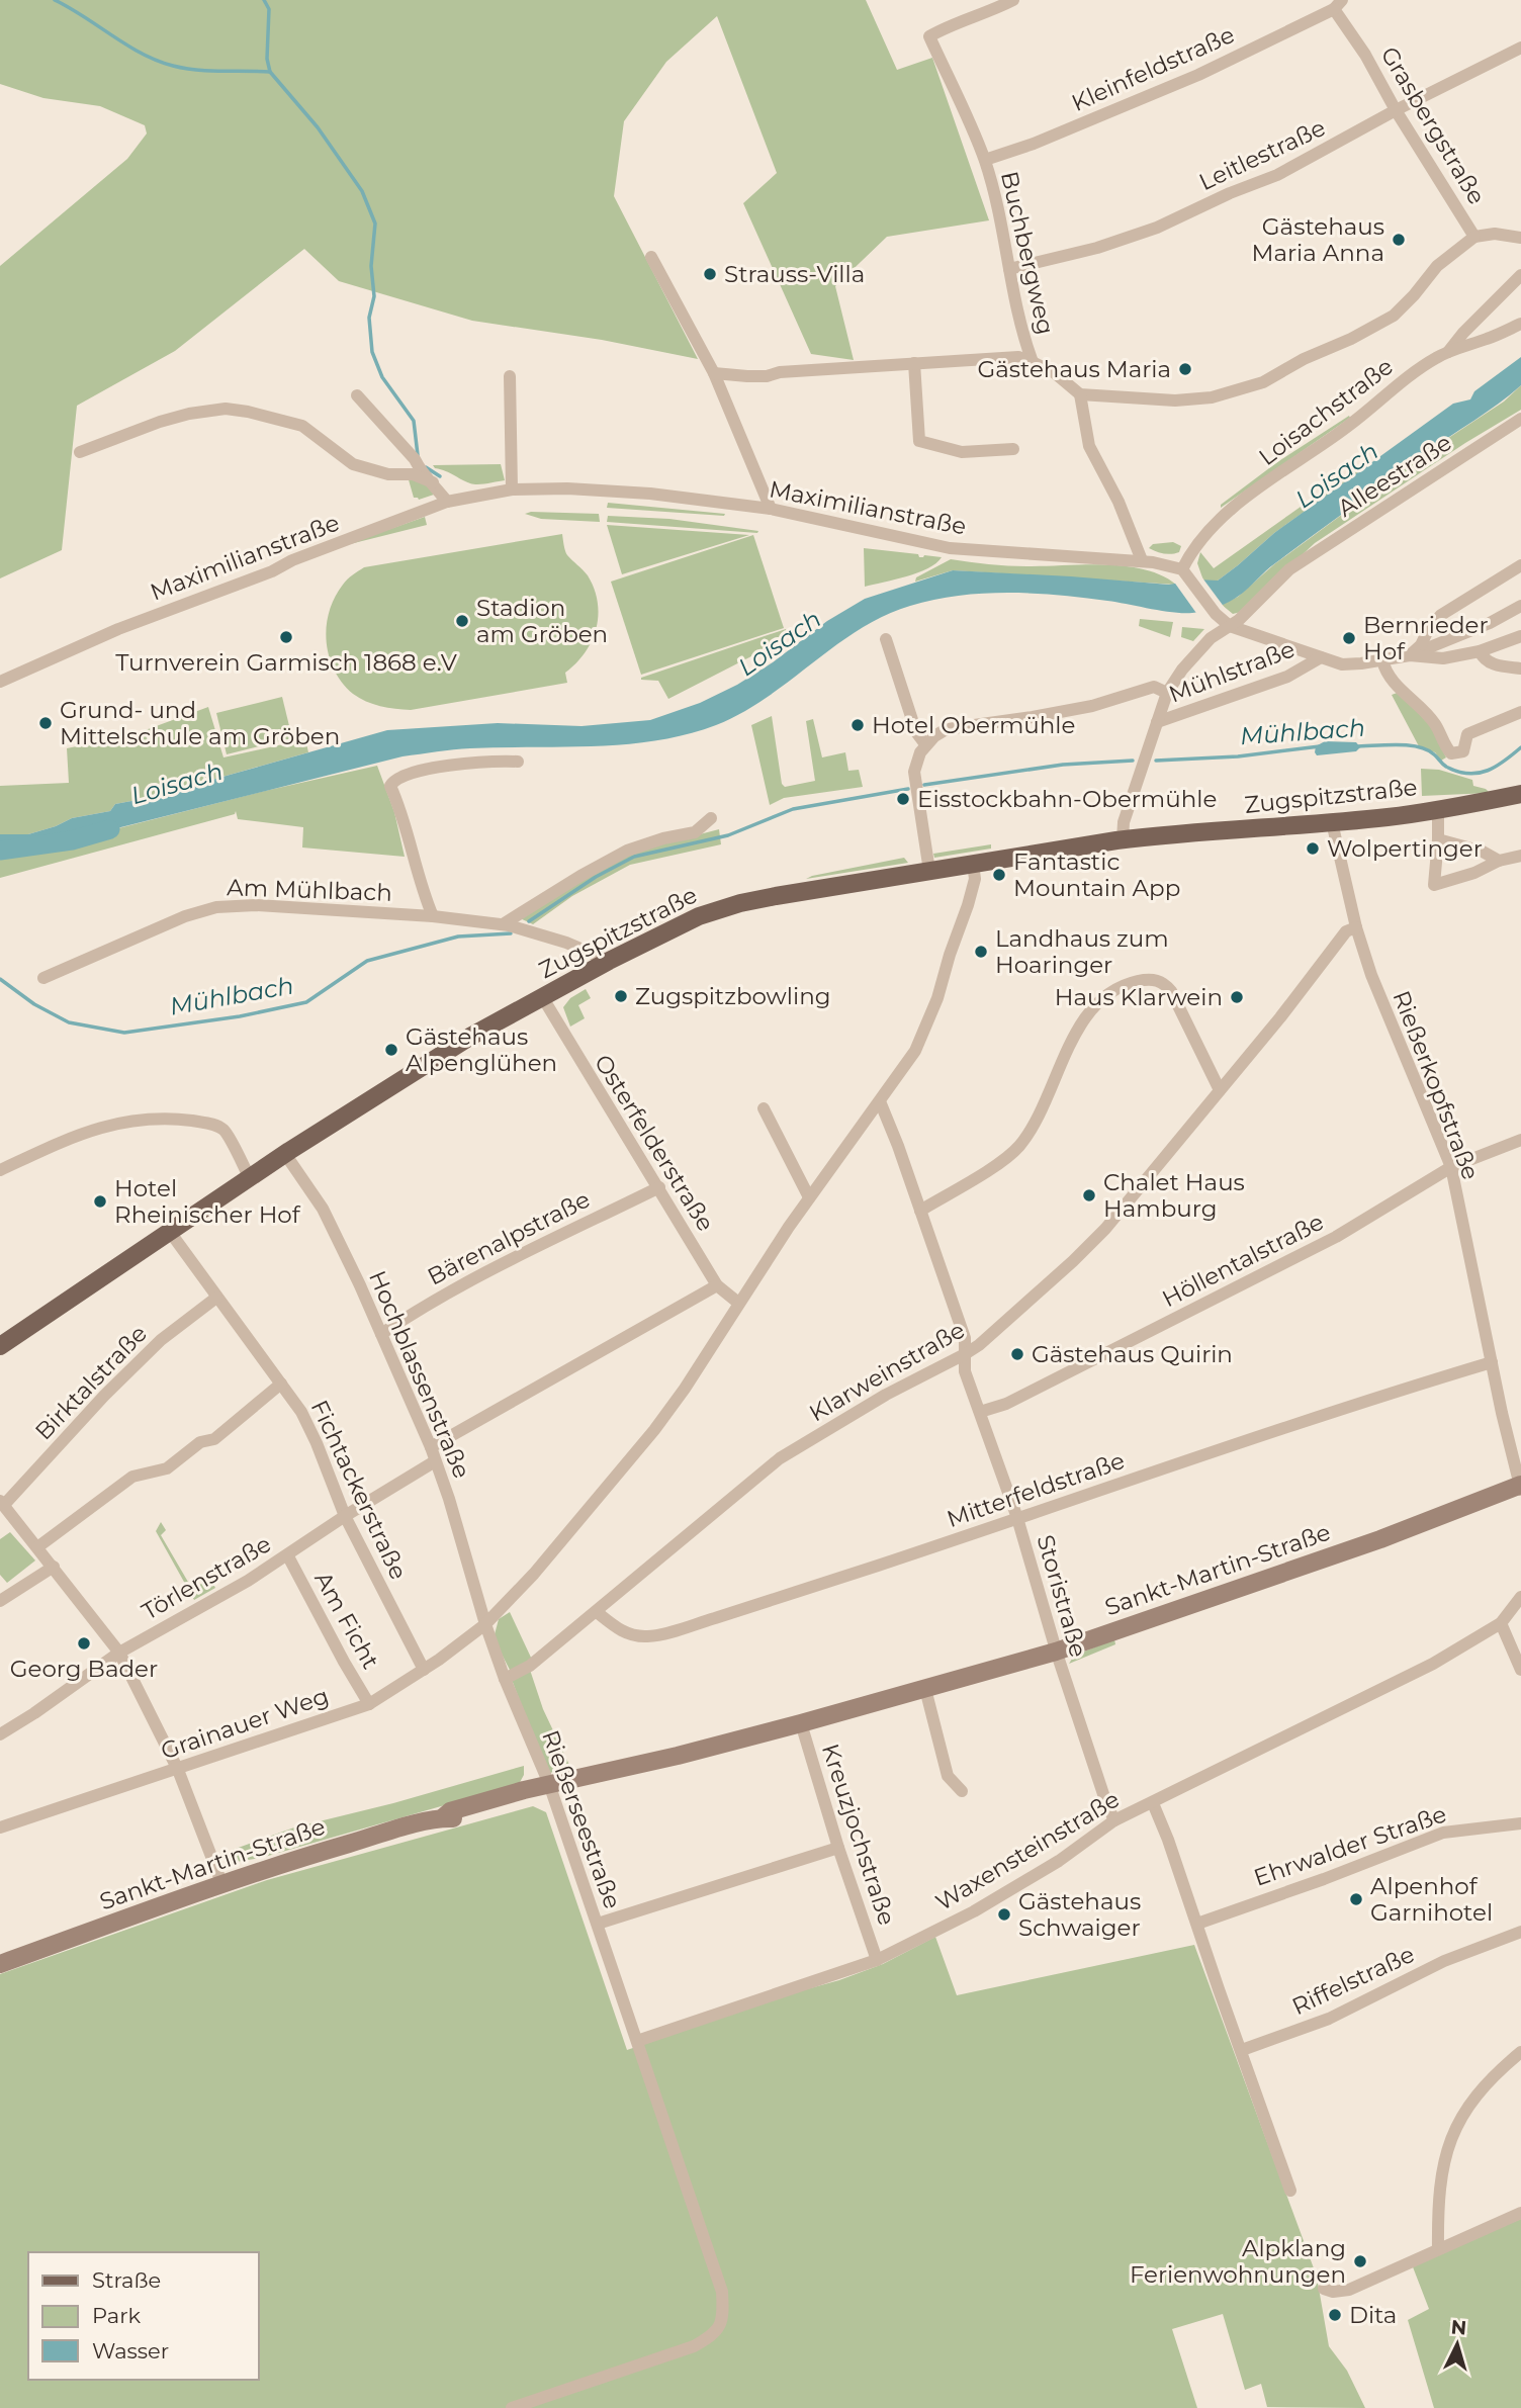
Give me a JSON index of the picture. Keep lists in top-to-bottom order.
{
  "streets": {
    "main road": ["Zugspitzstraße", "Sankt-Martin-Straße"],
    "street": [
      "Kleinfeldstraße",
      "Grasbergstraße",
      "Leitlestraße",
      "Buchbergweg",
      "Loisachstraße",
      "Alleestraße",
      "Maximilianstraße",
      "Mühlstraße",
      "Am Mühlbach",
      "Rießerkopfstraße",
      "Osterfelderstraße",
      "Bärenalpstraße",
      "Höllentalstraße",
      "Klarweinstraße",
      "Hochblassenstraße",
      "Birktalstraße",
      "Fichtackerstraße",
      "Mitterfeldstraße",
      "Törlenstraße",
      "Storistraße",
      "Am Ficht",
      "Grainauer Weg",
      "Rießerseestraße",
      "Kreuzjochstraße",
      "Ehrwalder Straße",
      "Waxensteinstraße",
      "Riffelstraße"
    ]
  },
  "crossings": [
    ["Kleinfeldstraße", "Grasbergstraße"],
    ["Kleinfeldstraße", "Buchbergweg"],
    ["Grasbergstraße", "Leitlestraße"],
    ["Leitlestraße", "Buchbergweg"],
    ["Loisachstraße", "Maximilianstraße"],
    ["Alleestraße", "Mühlstraße"],
    ["Alleestraße", "Zugspitzstraße"],
    ["Zugspitzstraße", "Am Mühlbach"],
    ["Zugspitzstraße", "Rießerkopfstraße"],
    ["Zugspitzstraße", "Osterfelderstraße"],
    ["Zugspitzstraße", "Hochblassenstraße"],
    ["Zugspitzstraße", "Fichtackerstraße"],
    ["Rießerkopfstraße", "Höllentalstraße"],
    ["Rießerkopfstraße", "Klarweinstraße"],
    ["Rießerkopfstraße", "Mitterfeldstraße"],
    ["Rießerkopfstraße", "Sankt-Martin-Straße"],
    ["Osterfelderstraße", "Bärenalpstraße"],
    ["Bärenalpstraße", "Hochblassenstraße"],
    ["Höllentalstraße", "Storistraße"],
    ["Klarweinstraße", "Mitterfeldstraße"],
    ["Klarweinstraße", "Storistraße"],
    ["Klarweinstraße", "Rießerseestraße"],
    ["Hochblassenstraße", "Törlenstraße"],
    ["Hochblassenstraße", "Grainauer Weg"],
    ["Hochblassenstraße", "Rießerseestraße"],
    ["Birktalstraße", "Fichtackerstraße"],
    ["Fichtackerstraße", "Törlenstraße"],
    ["Fichtackerstraße", "Grainauer Weg"],
    ["Mitterfeldstraße", "Storistraße"],
    ["Sankt-Martin-Straße", "Storistraße"],
    ["Sankt-Martin-Straße", "Rießerseestraße"],
    ["Sankt-Martin-Straße", "Kreuzjochstraße"],
    ["Törlenstraße", "Am Ficht"],
    ["Storistraße", "Waxensteinstraße"],
    ["Am Ficht", "Grainauer Weg"],
    ["Grainauer Weg", "Rießerseestraße"],
    ["Rießerseestraße", "Waxensteinstraße"],
    ["Kreuzjochstraße", "Waxensteinstraße"]
  ],
  "water": ["Loisach", "Mühlbach"],
  "places": [
    "Gästehaus Maria Anna",
    "Strauss-Villa",
    "Gästehaus Maria",
    "Stadion am Gröben",
    "Turnverein Garmisch 1868 e.V",
    "Bernrieder Hof",
    "Grund- und Mittelschule am Gröben",
    "Hotel Obermühle",
    "Eisstockbahn-Obermühle",
    "Wolpertinger",
    "Fantastic Mountain App",
    "Landhaus zum Hoaringer",
    "Zugspitzbowling",
    "Haus Klarwein",
    "Gästehaus Alpenglühen",
    "Chalet Haus Hamburg",
    "Hotel Rheinischer Hof",
    "Gästehaus Quirin",
    "Georg Bader",
    "Alpenhof Garnihotel",
    "Gästehaus Schwaiger",
    "Alpklang Ferienwohnungen",
    "Dita"
  ],
  "legend": ["Straße", "Park", "Wasser"],
  "north": "top"
}
